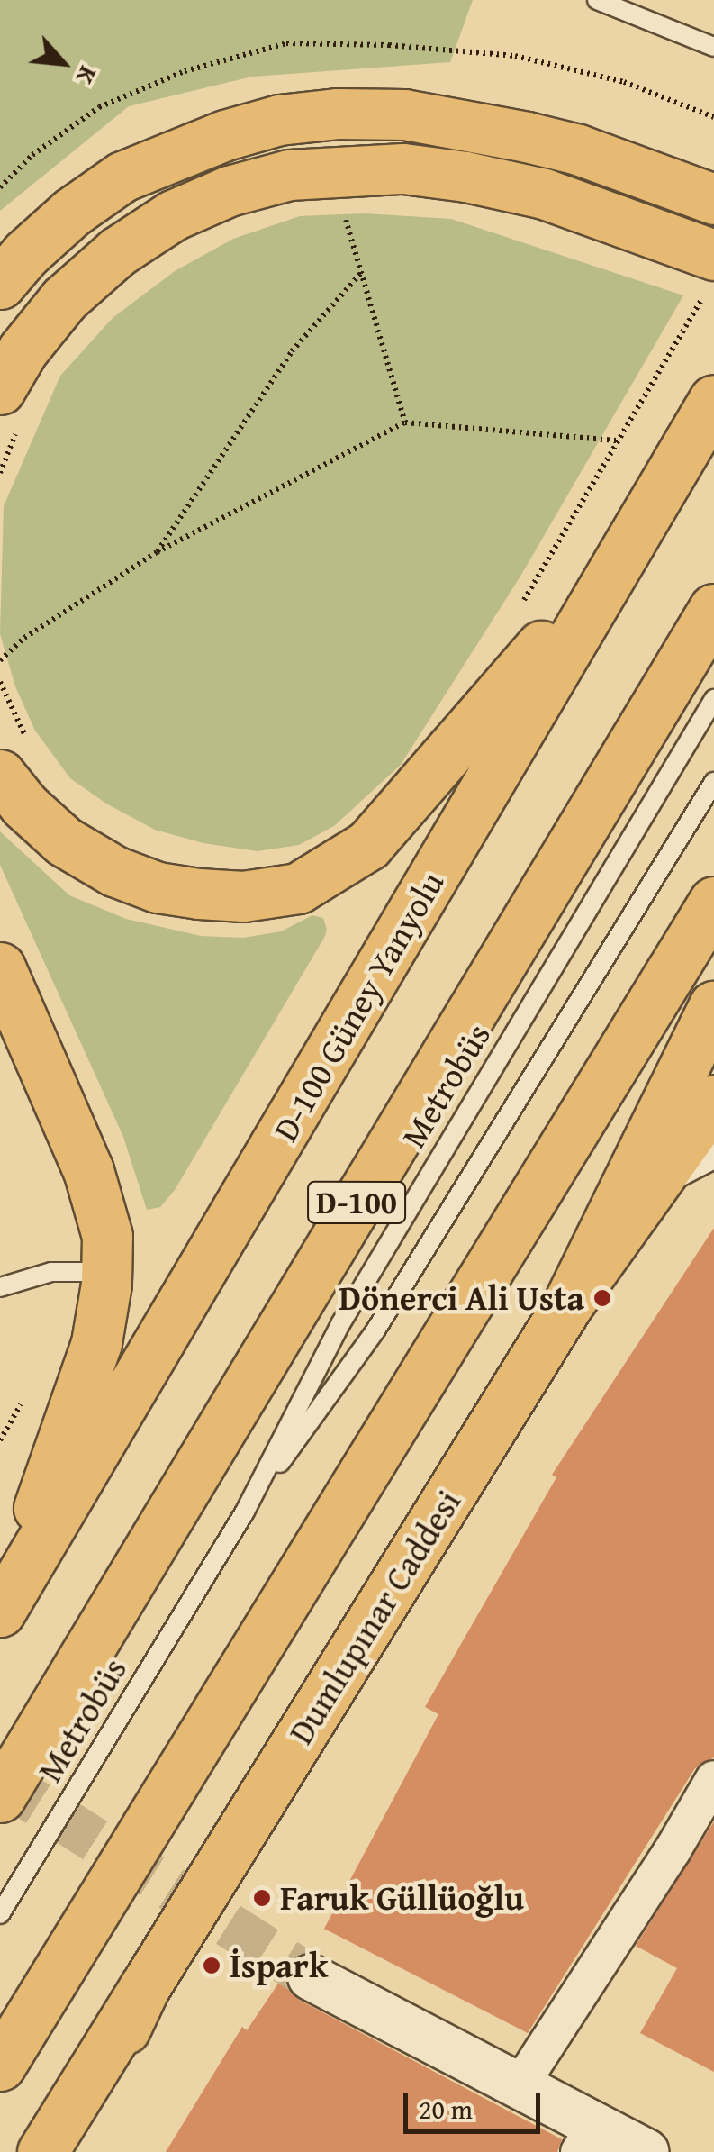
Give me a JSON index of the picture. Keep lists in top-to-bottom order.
{
  "streets": {
    "main road": ["D-100 Güney Yanyolu", "D-100", "Dumlupınar Caddesi"],
    "lane": ["Metrobüs"]
  },
  "places": ["Dönerci Ali Usta", "Faruk Güllüoğlu", "İspark"],
  "scale_bar": "20 m",
  "north": "bottom right"
}
